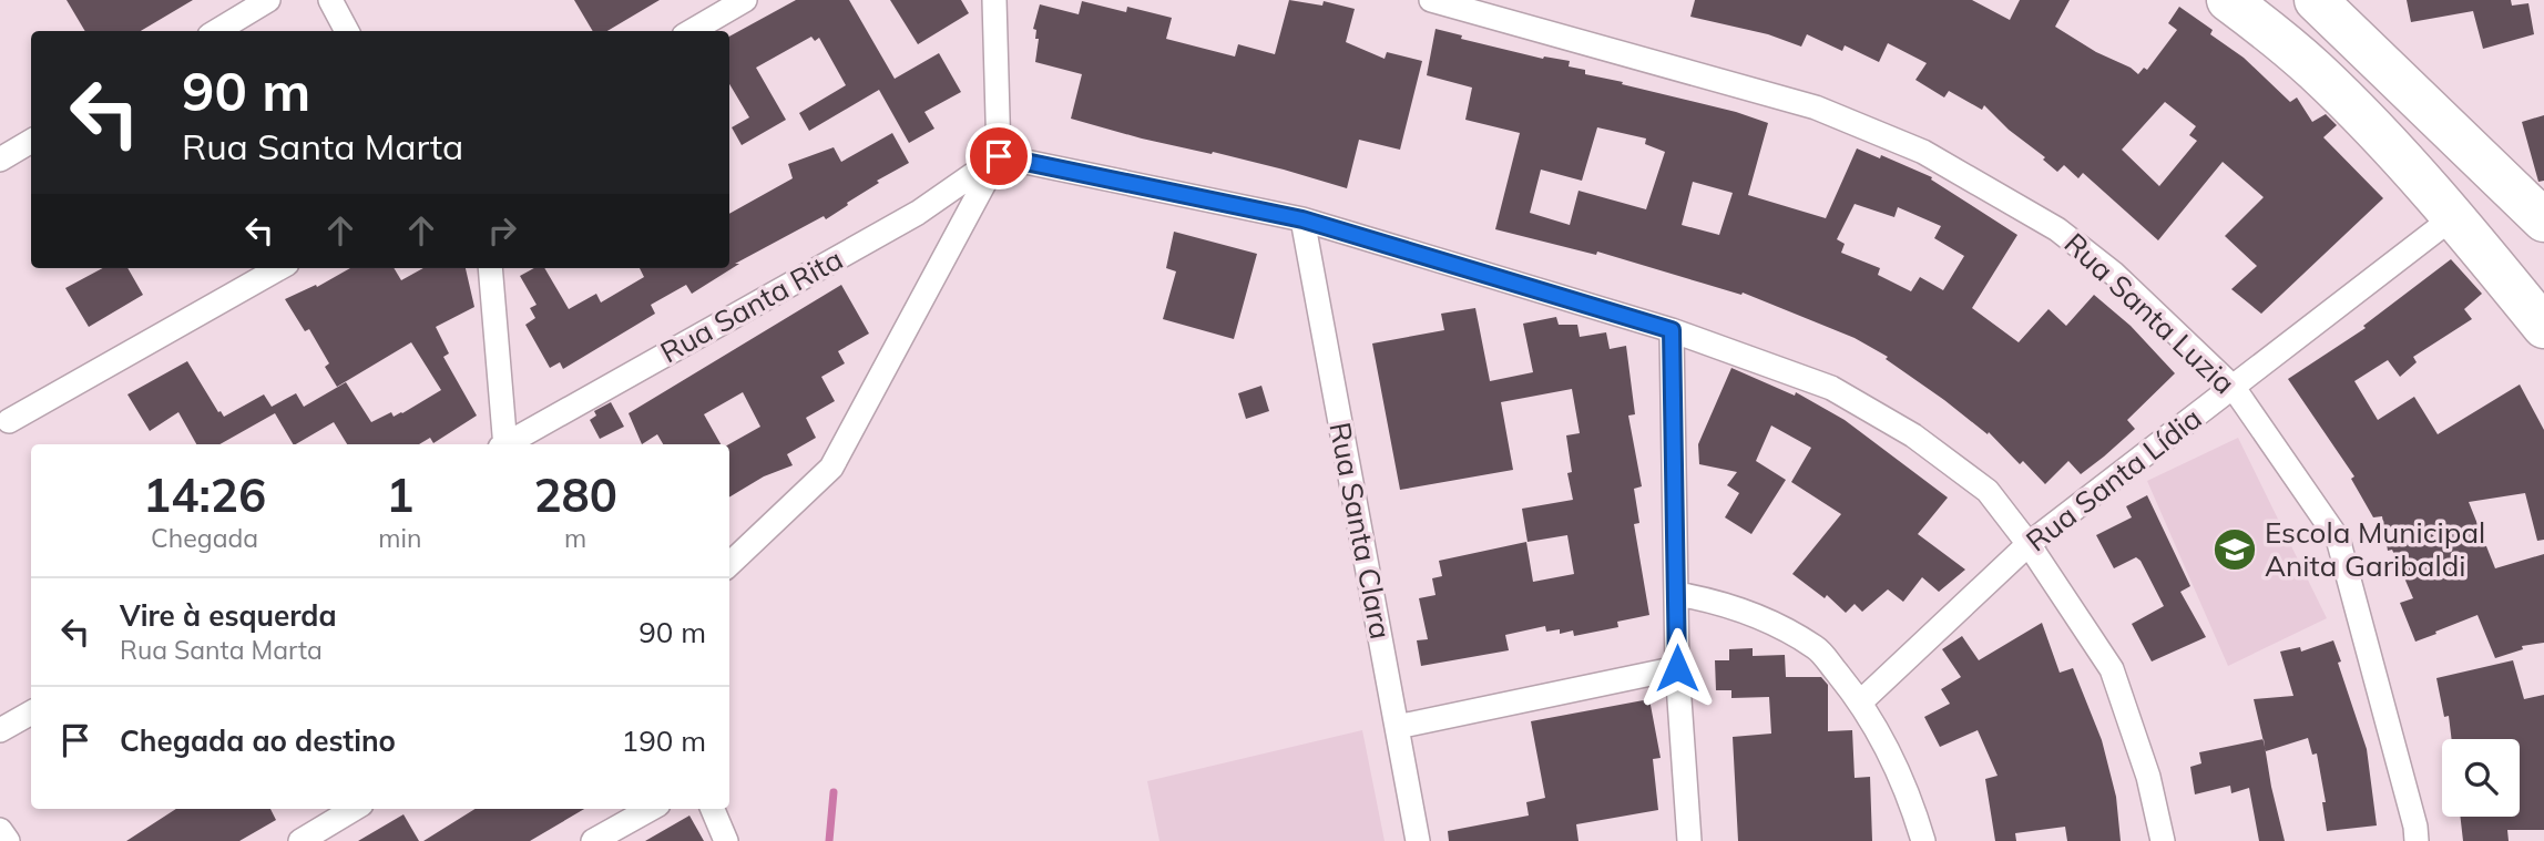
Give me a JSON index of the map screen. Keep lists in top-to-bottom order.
{
  "streets": {
    "street": [
      "Rua Santa Rita",
      "Rua Santa Luzia",
      "Rua Santa Lídia",
      "Rua Santa Clara"
    ]
  },
  "crossings": [
    ["Rua Santa Luzia", "Rua Santa Lídia"]
  ],
  "places": {
    "school or university": ["Escola Municipal Anita Garibaldi"]
  },
  "page": {
    "turn": ["90 m", "Rua Santa Marta"],
    "eta": [
      "14:26",
      "Chegada",
      "1",
      "min",
      "280",
      "m"
    ],
    "list": [
      {
        "name": "Vire à esquerda",
        "note": "Rua Santa Marta",
        "value": "90 m"
      },
      {
        "name": "Chegada ao destino",
        "value": "190 m"
      }
    ]
  }
}
